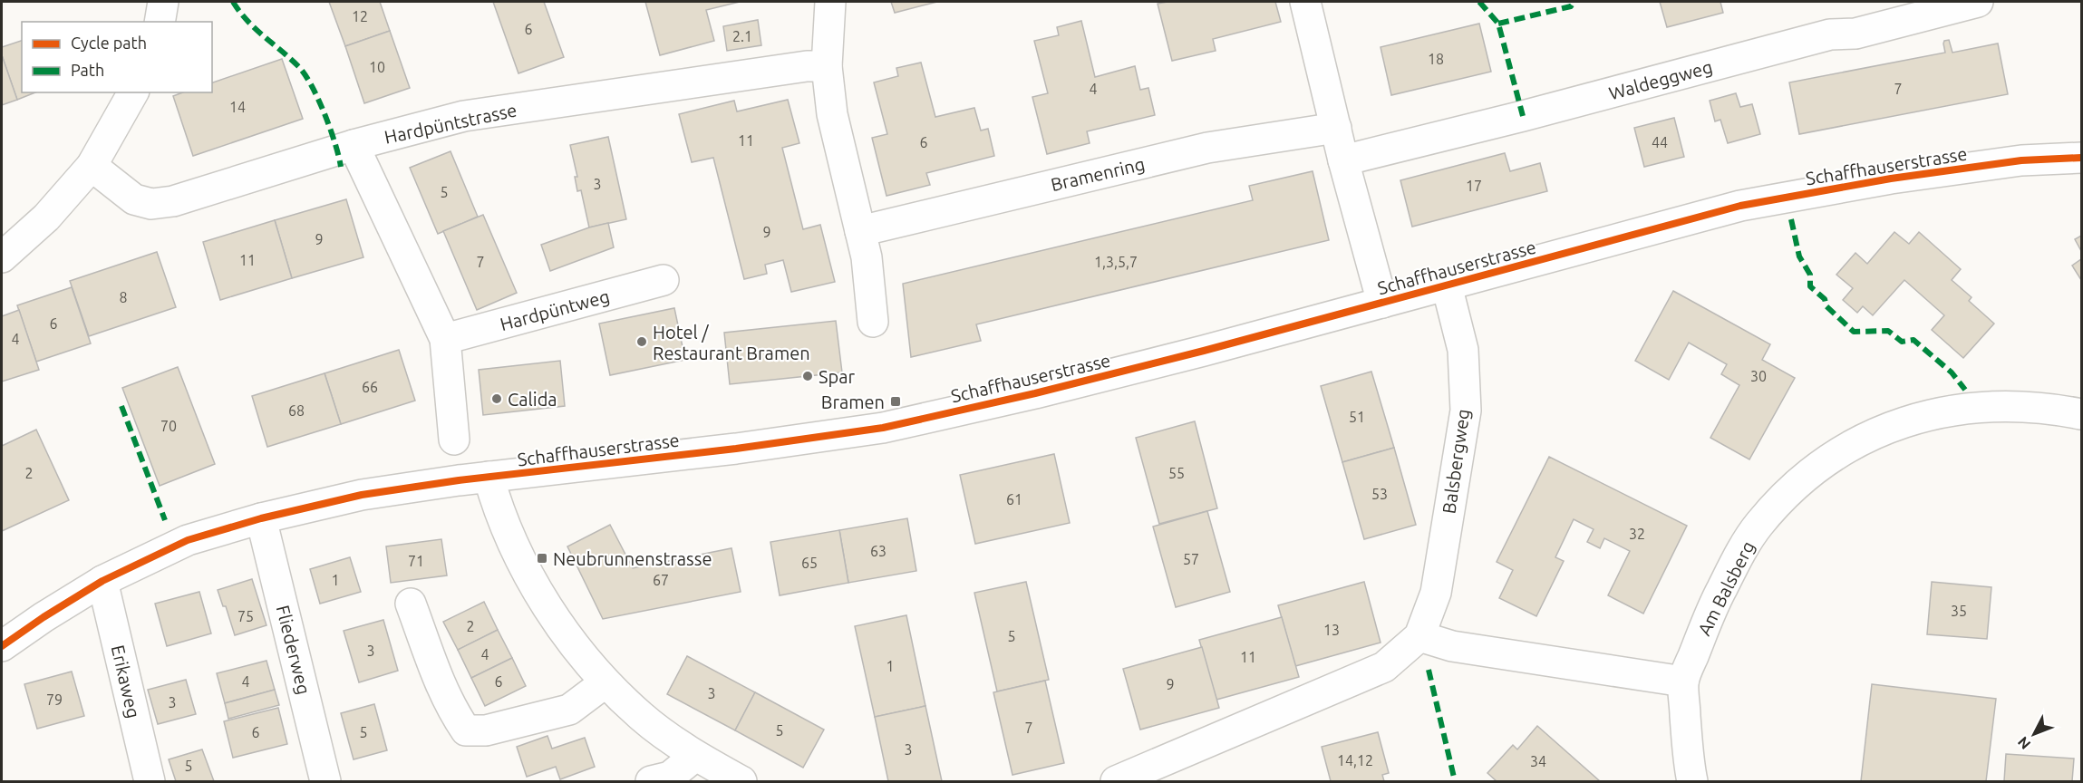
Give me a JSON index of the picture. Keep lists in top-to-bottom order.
{
  "streets": {
    "street": [
      "Waldeggweg",
      "Hardpüntstrasse",
      "Schaffhauserstrasse",
      "Bramenring",
      "Hardpüntweg",
      "Balsbergweg",
      "Am Balsberg",
      "Fliederweg",
      "Erikaweg"
    ]
  },
  "crossings": [
    ["Schaffhauserstrasse", "Balsbergweg"],
    ["Schaffhauserstrasse", "Fliederweg"],
    ["Schaffhauserstrasse", "Erikaweg"]
  ],
  "places": {
    "other": ["Hotel / Restaurant Bramen", "Spar", "Calida"],
    "transit": ["Bramen", "Neubrunnenstrasse"]
  },
  "house_numbers": [
    "12",
    "6",
    "2.1",
    "18",
    "10",
    "4",
    "7",
    "14",
    "11",
    "6",
    "44",
    "3",
    "17",
    "5",
    "9",
    "9",
    "11",
    "7",
    "1,3,5,7",
    "8",
    "6",
    "4",
    "30",
    "66",
    "68",
    "51",
    "70",
    "2",
    "55",
    "53",
    "61",
    "32",
    "63",
    "57",
    "71",
    "65",
    "1",
    "67",
    "35",
    "75",
    "2",
    "13",
    "5",
    "3",
    "4",
    "11",
    "1",
    "4",
    "6",
    "9",
    "3",
    "79",
    "3",
    "7",
    "5",
    "6",
    "5",
    "3",
    "14,12",
    "34",
    "5"
  ],
  "legend": ["Cycle path", "Path"],
  "north": "bottom left"
}
